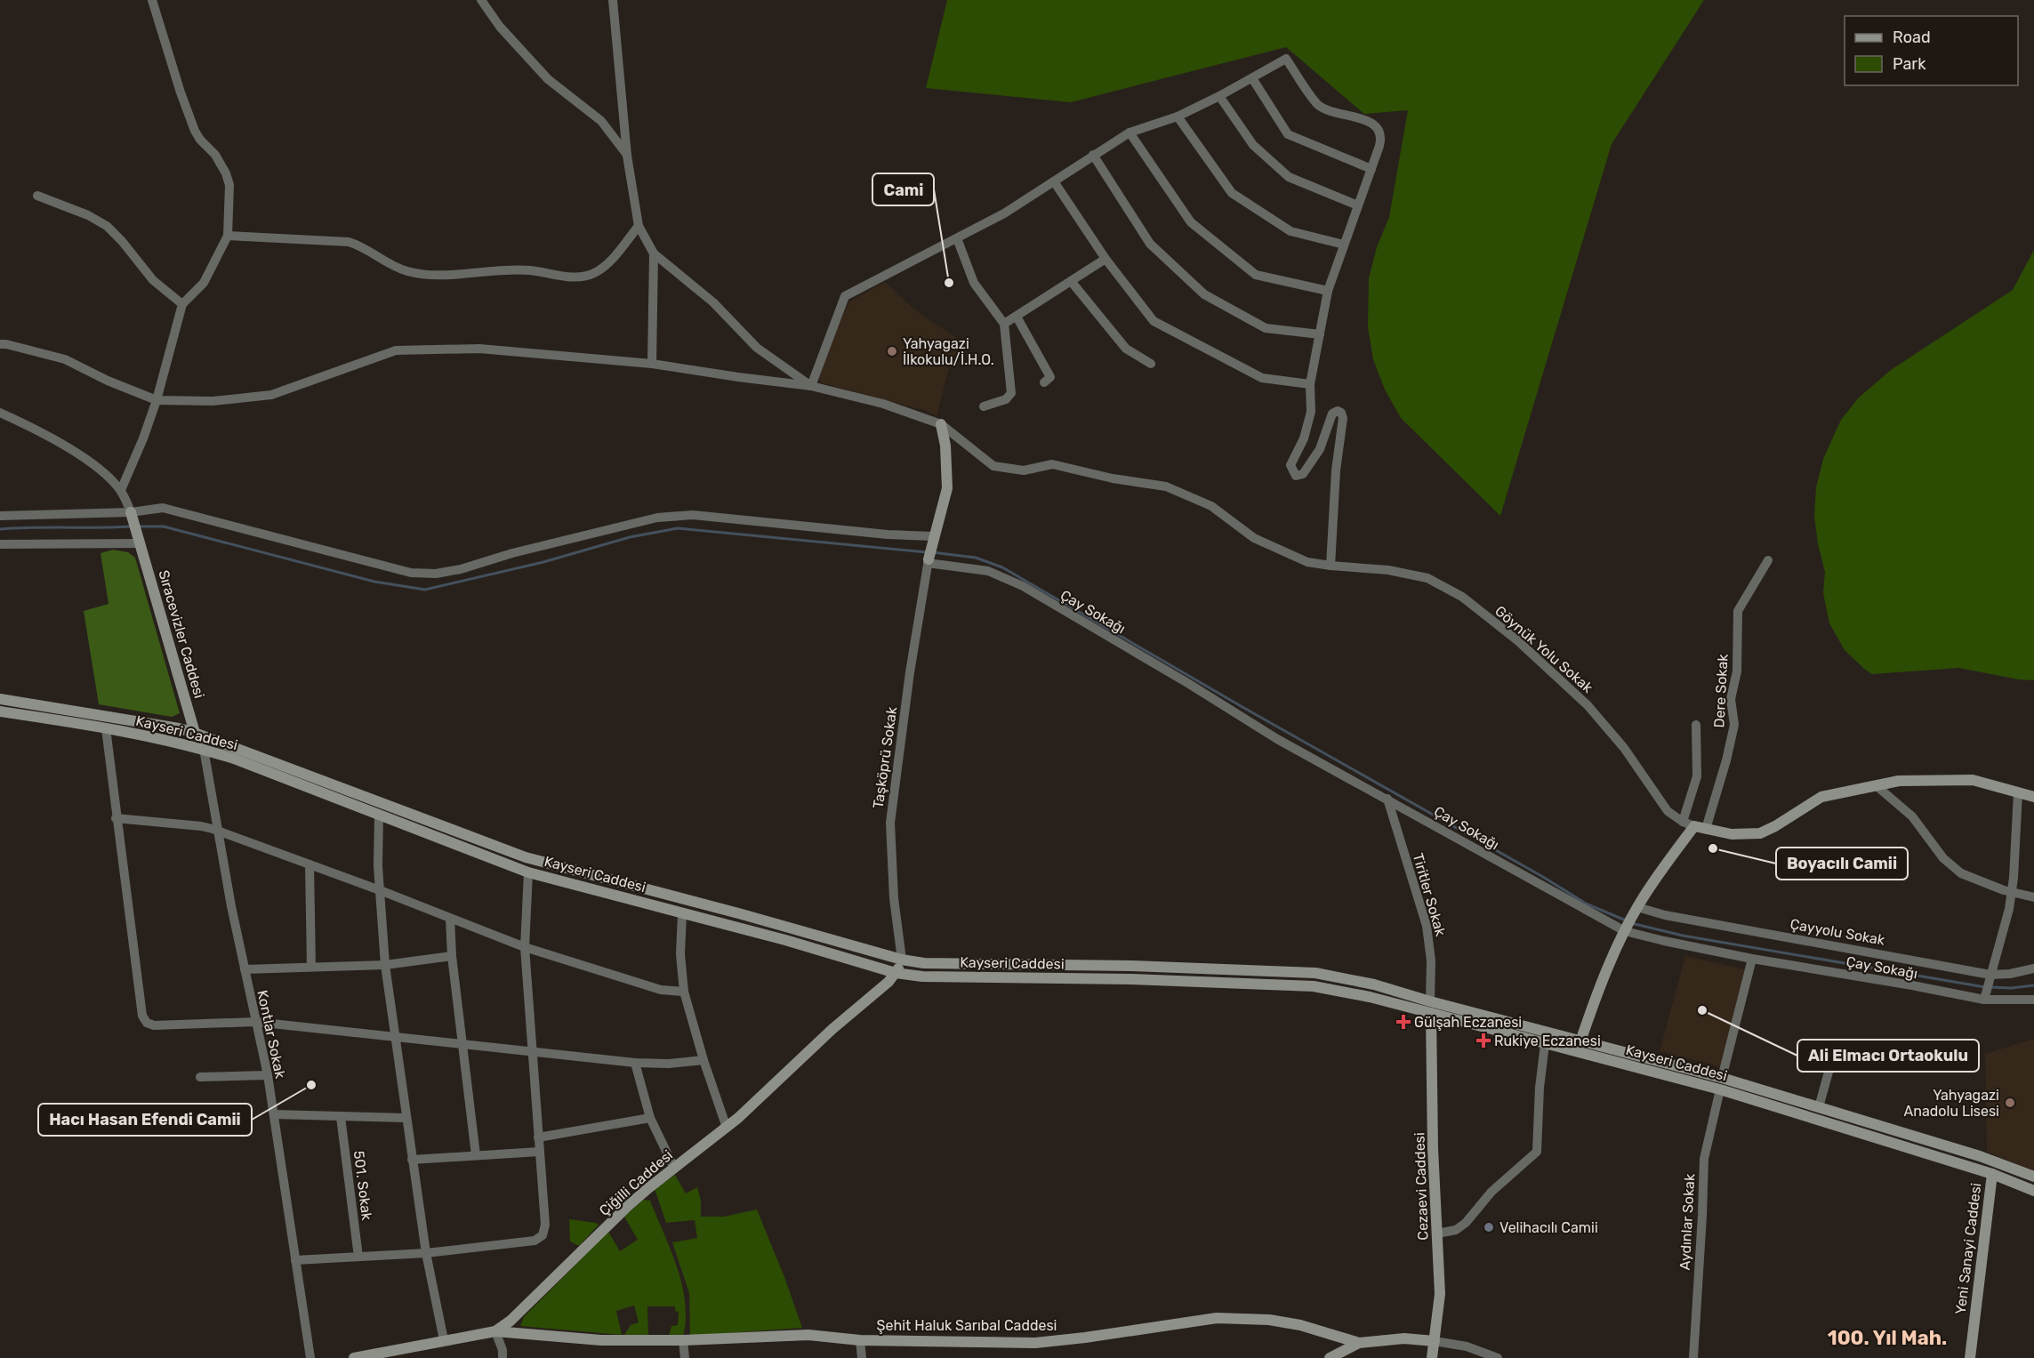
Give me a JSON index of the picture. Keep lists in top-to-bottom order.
{
  "streets": {
    "main road": [
      "Sıracevizler Caddesi",
      "Kayseri Caddesi",
      "Çiğilli Caddesi",
      "Cezaevi Caddesi",
      "Yeni Sanayi Caddesi",
      "Şehit Haluk Sarıbal Caddesi"
    ],
    "street": [
      "Çay Sokağı",
      "Göynük Yolu Sokak",
      "Dere Sokak",
      "Taşköprü Sokak",
      "Tiritler Sokak",
      "Çayyolu Sokak",
      "Kontlar Sokak",
      "501. Sokak",
      "Aydınlar Sokak"
    ]
  },
  "crossings": [
    ["Çay Sokağı", "Taşköprü Sokak"],
    ["Çay Sokağı", "Tiritler Sokak"],
    ["Çay Sokağı", "Aydınlar Sokak"],
    ["Sıracevizler Caddesi", "Kayseri Caddesi"],
    ["Sıracevizler Caddesi", "Kontlar Sokak"],
    ["Kayseri Caddesi", "Taşköprü Sokak"],
    ["Kayseri Caddesi", "Tiritler Sokak"],
    ["Kayseri Caddesi", "Kontlar Sokak"],
    ["Kayseri Caddesi", "Çiğilli Caddesi"],
    ["Kayseri Caddesi", "Cezaevi Caddesi"],
    ["Kayseri Caddesi", "Aydınlar Sokak"],
    ["Kayseri Caddesi", "Yeni Sanayi Caddesi"],
    ["Taşköprü Sokak", "Çiğilli Caddesi"],
    ["Çiğilli Caddesi", "Şehit Haluk Sarıbal Caddesi"],
    ["Cezaevi Caddesi", "Şehit Haluk Sarıbal Caddesi"]
  ],
  "districts": ["100. Yıl Mah."],
  "places": {
    "other": [
      "Cami",
      "Yahyagazi İlkokulu/İ.H.O.",
      "Boyacılı Camii",
      "Ali Elmacı Ortaokulu",
      "Hacı Hasan Efendi Camii",
      "Yahyagazi Anadolu Lisesi",
      "Velihacılı Camii"
    ],
    "health": ["Gülşah Eczanesi", "Rukiye Eczanesi"]
  },
  "legend": ["Road", "Park"]
}
